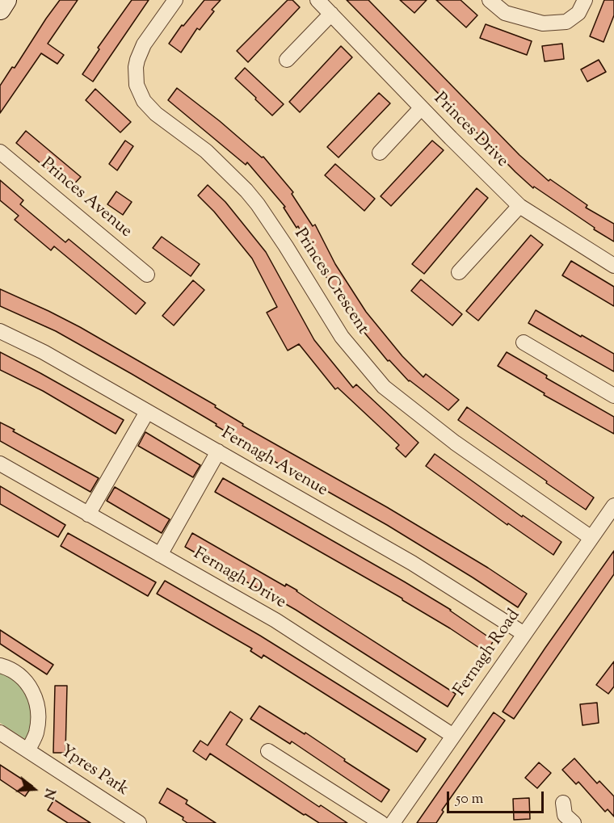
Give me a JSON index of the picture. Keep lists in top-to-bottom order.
{
  "streets": {
    "street": [
      "Princes Drive",
      "Princes Avenue",
      "Princes Crescent",
      "Fernagh Avenue",
      "Fernagh Drive",
      "Fernagh Road",
      "Ypres Park"
    ]
  },
  "crossings": [
    ["Princes Crescent", "Fernagh Road"],
    ["Fernagh Avenue", "Fernagh Road"],
    ["Fernagh Drive", "Fernagh Road"]
  ],
  "scale_bar": "50 m",
  "north": "right"
}
